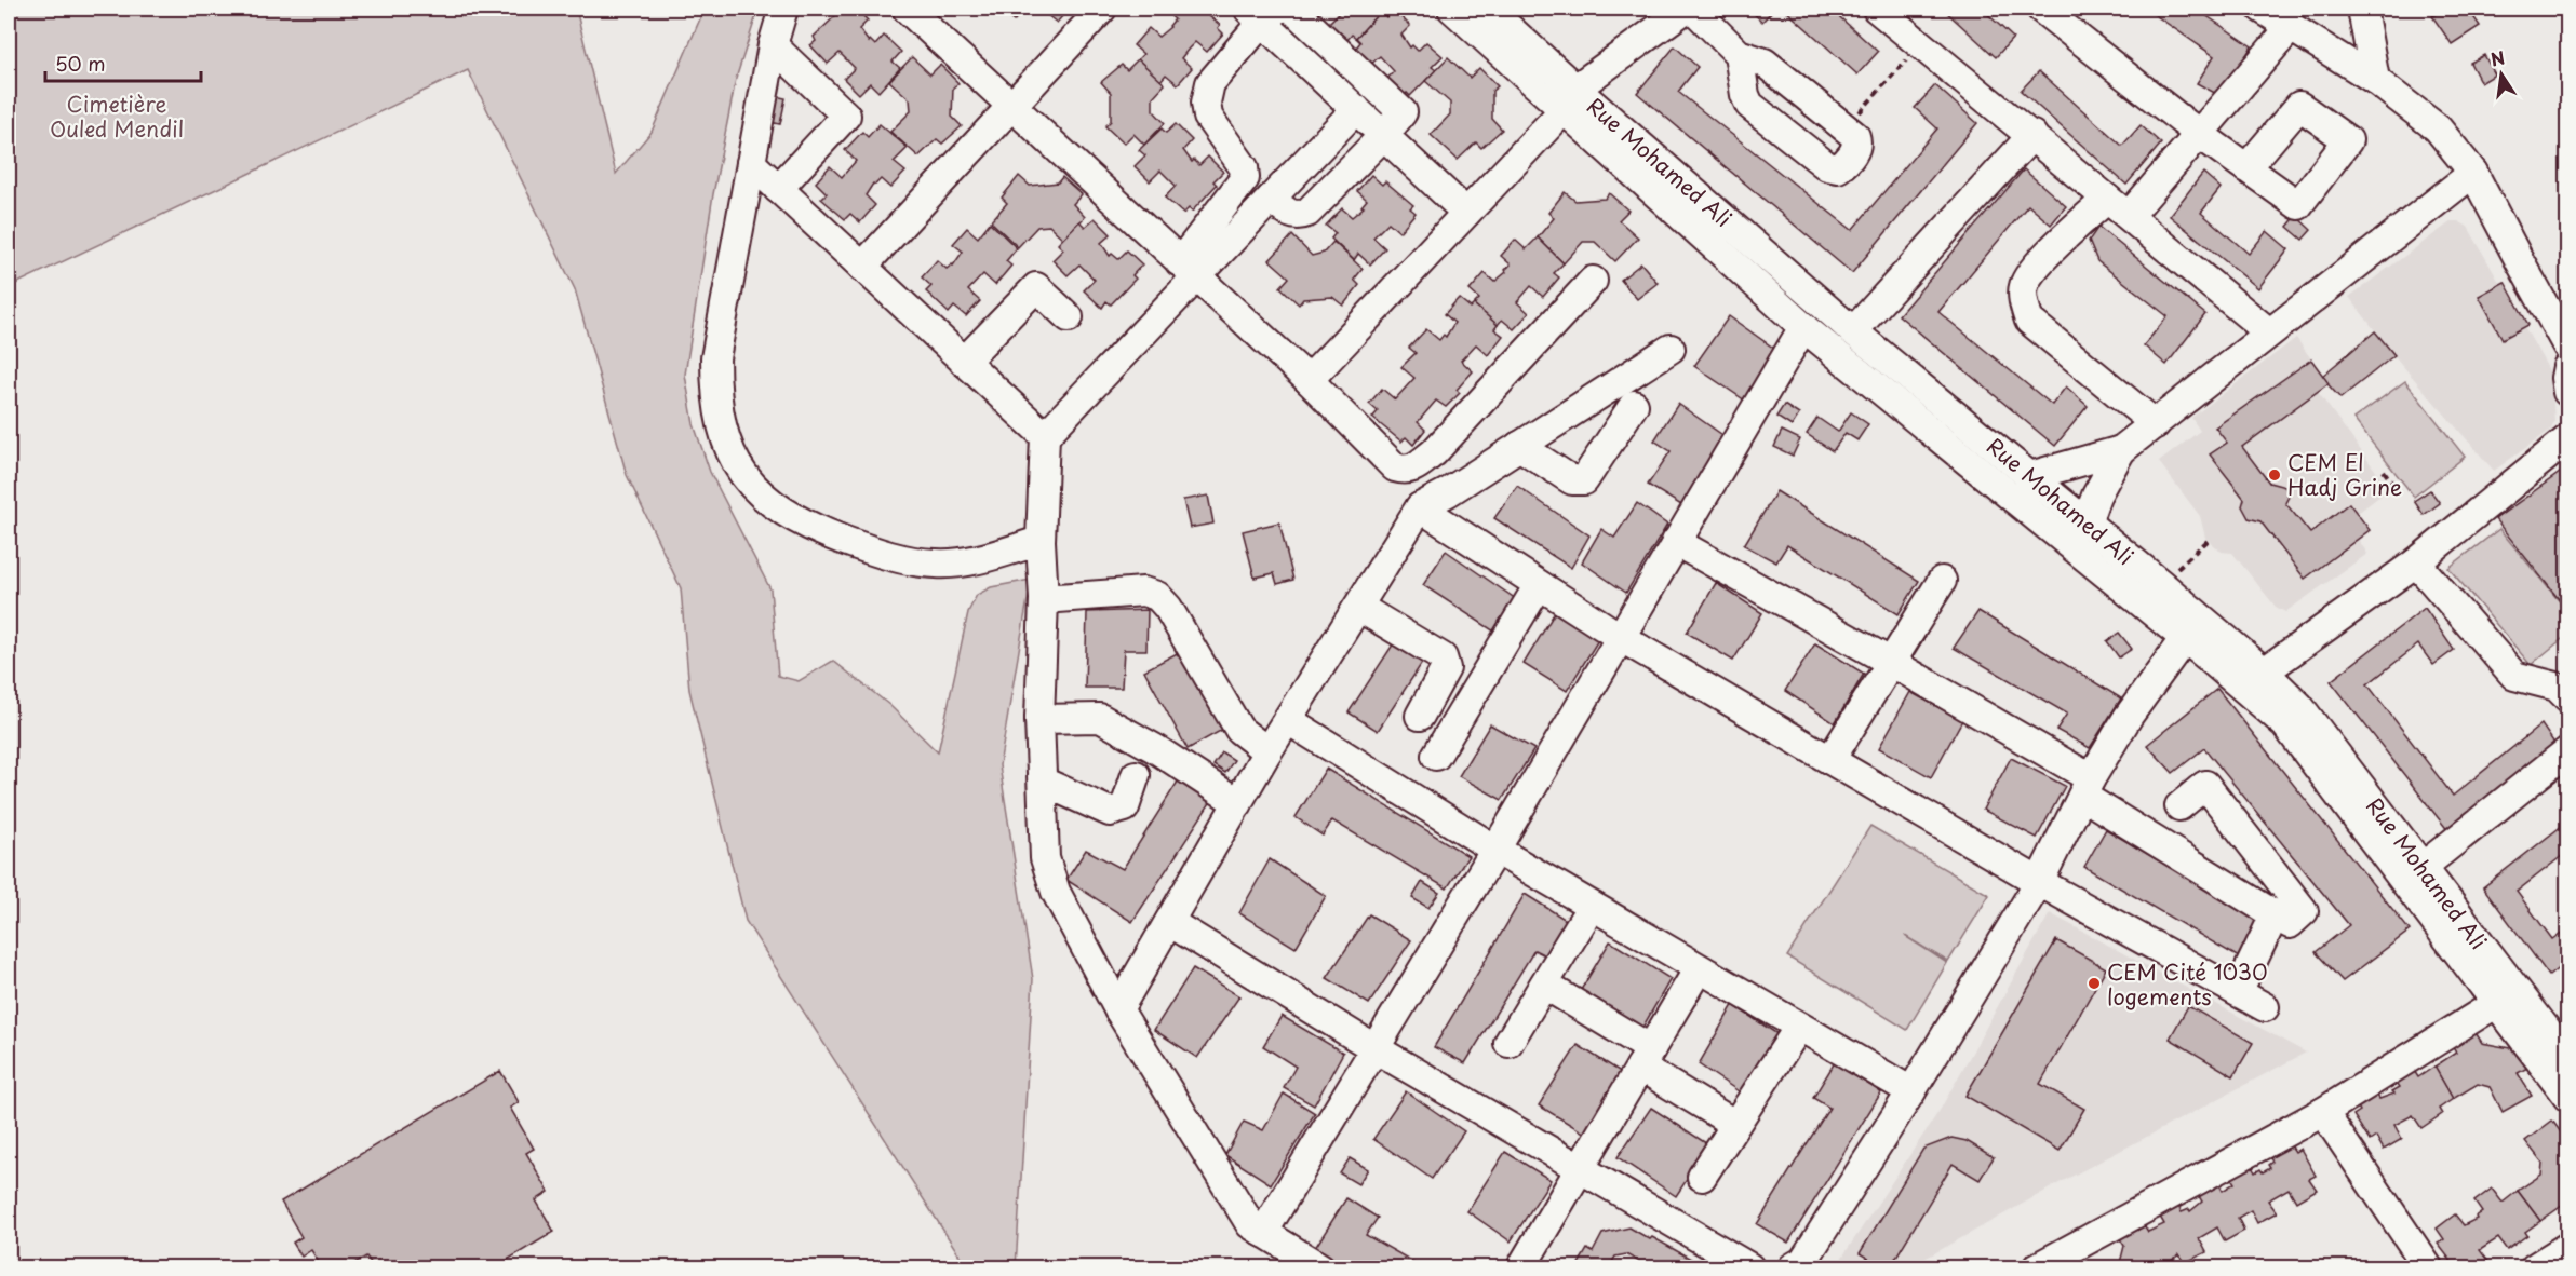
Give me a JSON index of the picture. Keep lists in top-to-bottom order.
{
  "streets": {
    "street": ["Rue Mohamed Ali"]
  },
  "parks": ["Cimetière Ouled Mendil"],
  "places": ["CEM El Hadj Grine", "CEM Cité 1030 logements"],
  "scale_bar": "50 m",
  "north": "top"
}
